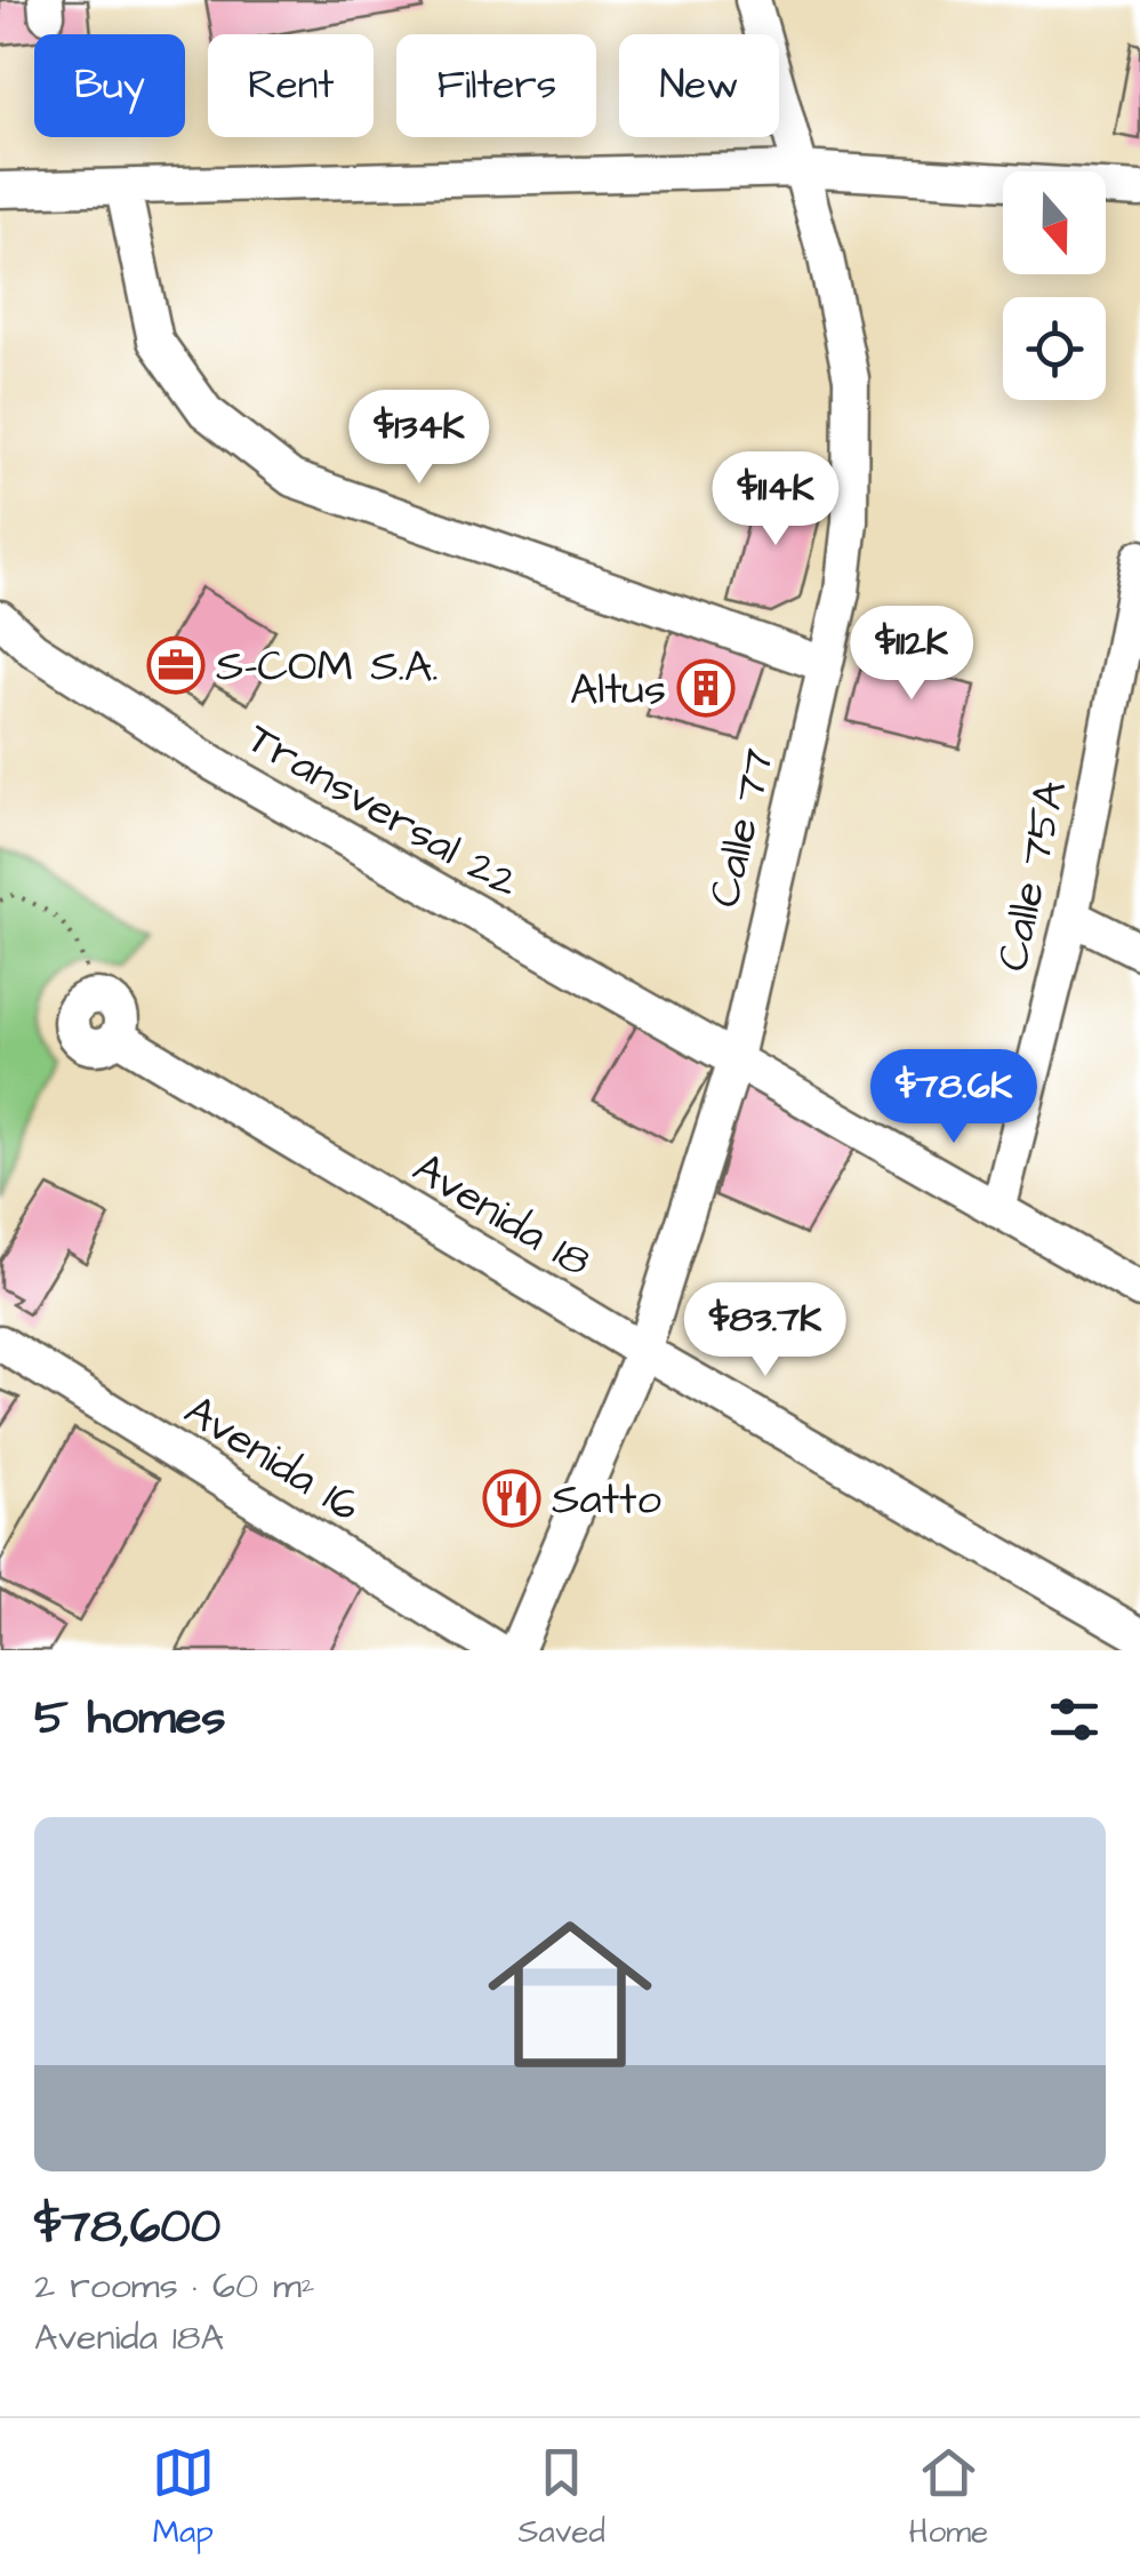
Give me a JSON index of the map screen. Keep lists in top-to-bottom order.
{
  "streets": {
    "street": [
      "Transversal 22",
      "Calle 77",
      "Calle 75A",
      "Avenida 18",
      "Avenida 16"
    ]
  },
  "crossings": [
    ["Transversal 22", "Calle 77"],
    ["Transversal 22", "Calle 75A"],
    ["Calle 77", "Avenida 18"]
  ],
  "places": {
    "office": ["S-COM S.A."],
    "building": ["Altus"],
    "restaurant": ["Satto"]
  },
  "north": "bottom",
  "page": {
    "chip": [
      "Buy",
      "Rent",
      "Filters",
      "New"
    ],
    "price": [
      "$134K",
      "$114K",
      "$112K",
      "$78.6K",
      "$83.7K"
    ],
    "heading": "5 homes",
    "list": [
      {
        "name": "$78,600",
        "note": "2 rooms · 60 m² · Avenida 18A"
      }
    ],
    "tabs": ["Map", "Saved", "Home"]
  }
}
